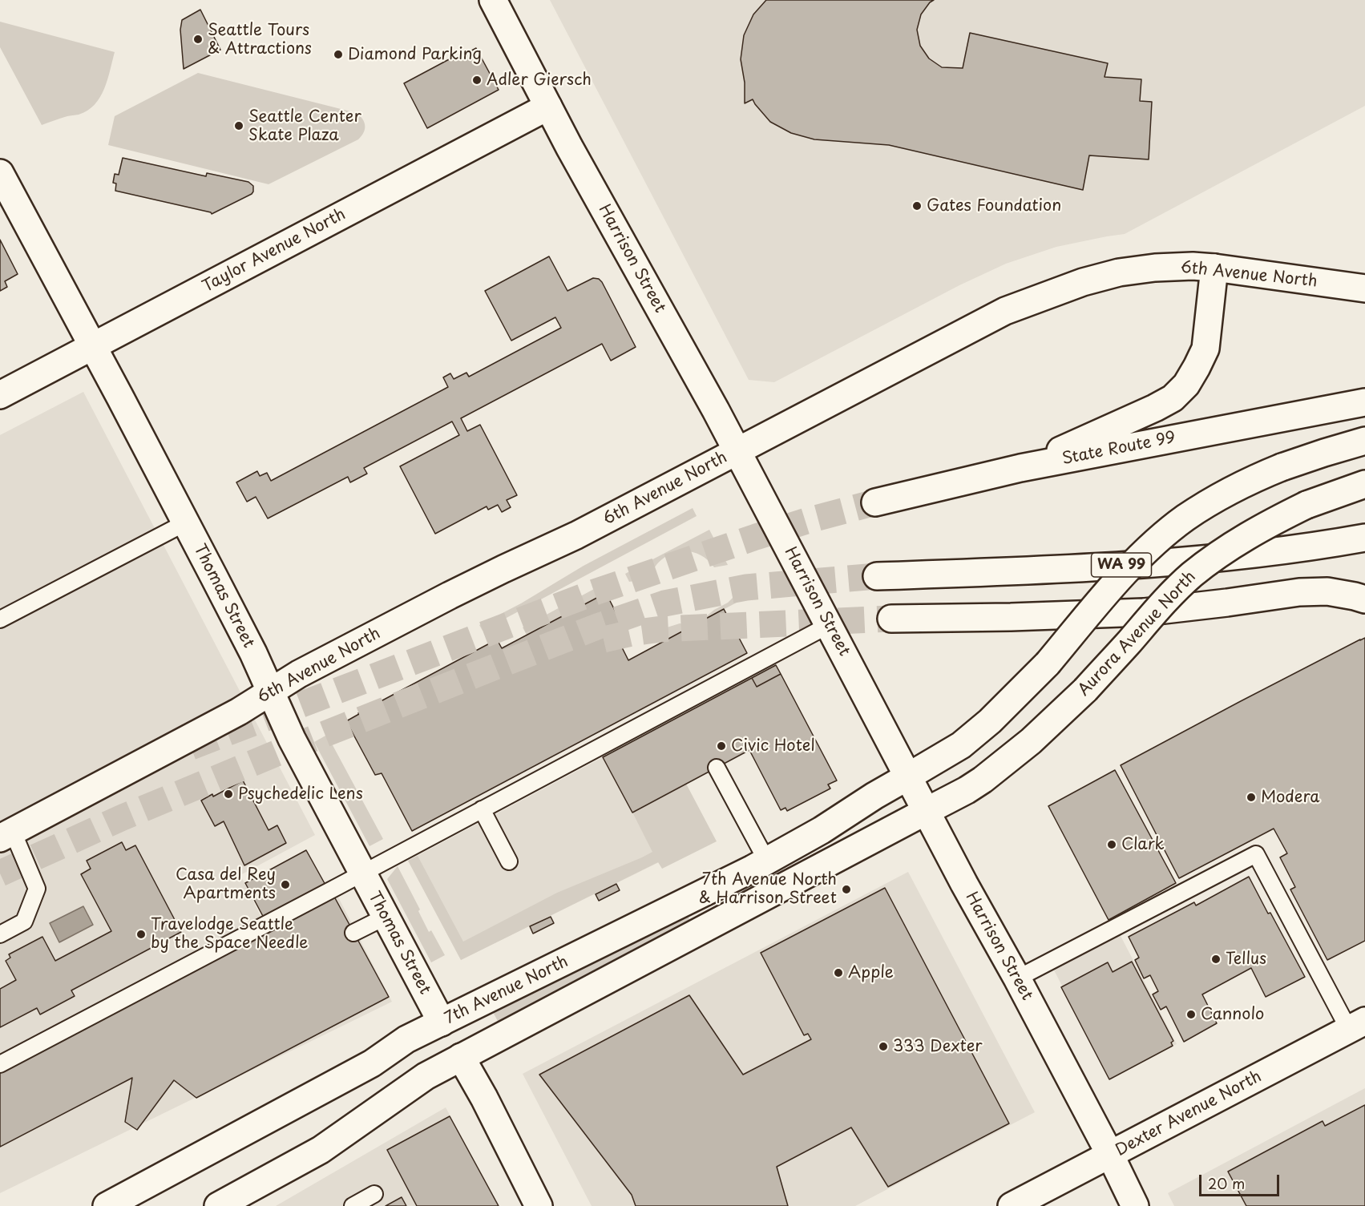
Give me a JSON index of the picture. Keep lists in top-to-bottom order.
{
  "streets": {
    "main road": [
      "Taylor Avenue North",
      "Harrison Street",
      "6th Avenue North",
      "State Route 99",
      "WA 99",
      "Thomas Street",
      "Aurora Avenue North",
      "7th Avenue North",
      "Dexter Avenue North"
    ]
  },
  "crossings": [
    ["Taylor Avenue North", "Harrison Street"],
    ["Taylor Avenue North", "Thomas Street"],
    ["Harrison Street", "6th Avenue North"],
    ["Harrison Street", "Aurora Avenue North"],
    ["Harrison Street", "7th Avenue North"],
    ["Harrison Street", "Dexter Avenue North"],
    ["6th Avenue North", "Thomas Street"],
    ["Thomas Street", "7th Avenue North"]
  ],
  "places": [
    "Seattle Tours & Attractions",
    "Diamond Parking",
    "Adler Giersch",
    "Seattle Center Skate Plaza",
    "Gates Foundation",
    "Civic Hotel",
    "Psychedelic Lens",
    "Modera",
    "Clark",
    "Casa del Rey Apartments",
    "7th Avenue North & Harrison Street",
    "Travelodge Seattle by the Space Needle",
    "Tellus",
    "Apple",
    "Cannolo",
    "333 Dexter"
  ],
  "scale_bar": "20 m"
}
